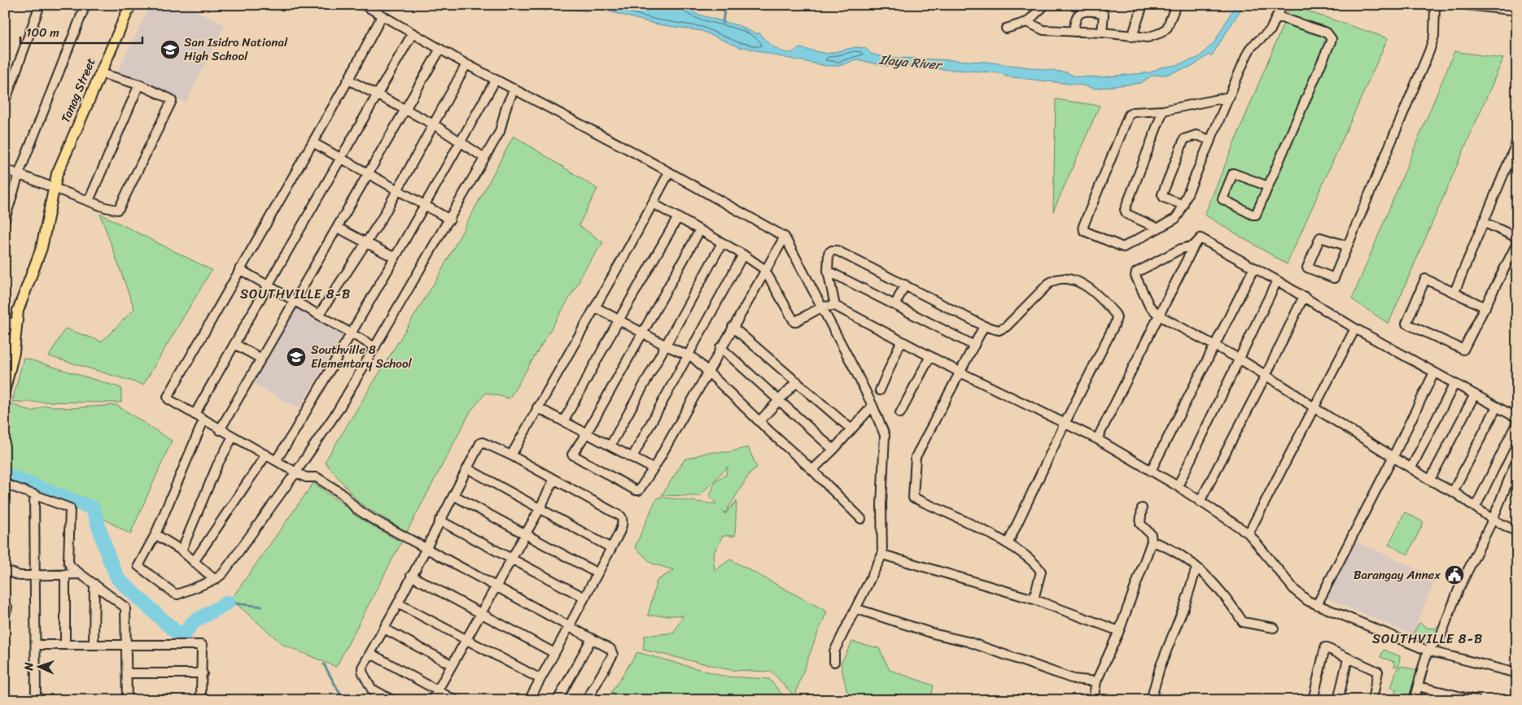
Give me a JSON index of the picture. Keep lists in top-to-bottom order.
{
  "streets": {
    "main road": ["Tanag Street"]
  },
  "districts": ["SOUTHVILLE 8-B", "SOUTHVILLE 8-B"],
  "water": ["Ilaya River"],
  "places": {
    "school or university": ["San Isidro National High School", "Southville 8 Elementary School"],
    "public building": ["Barangay Annex"]
  },
  "scale_bar": "100 m",
  "north": "left"
}
